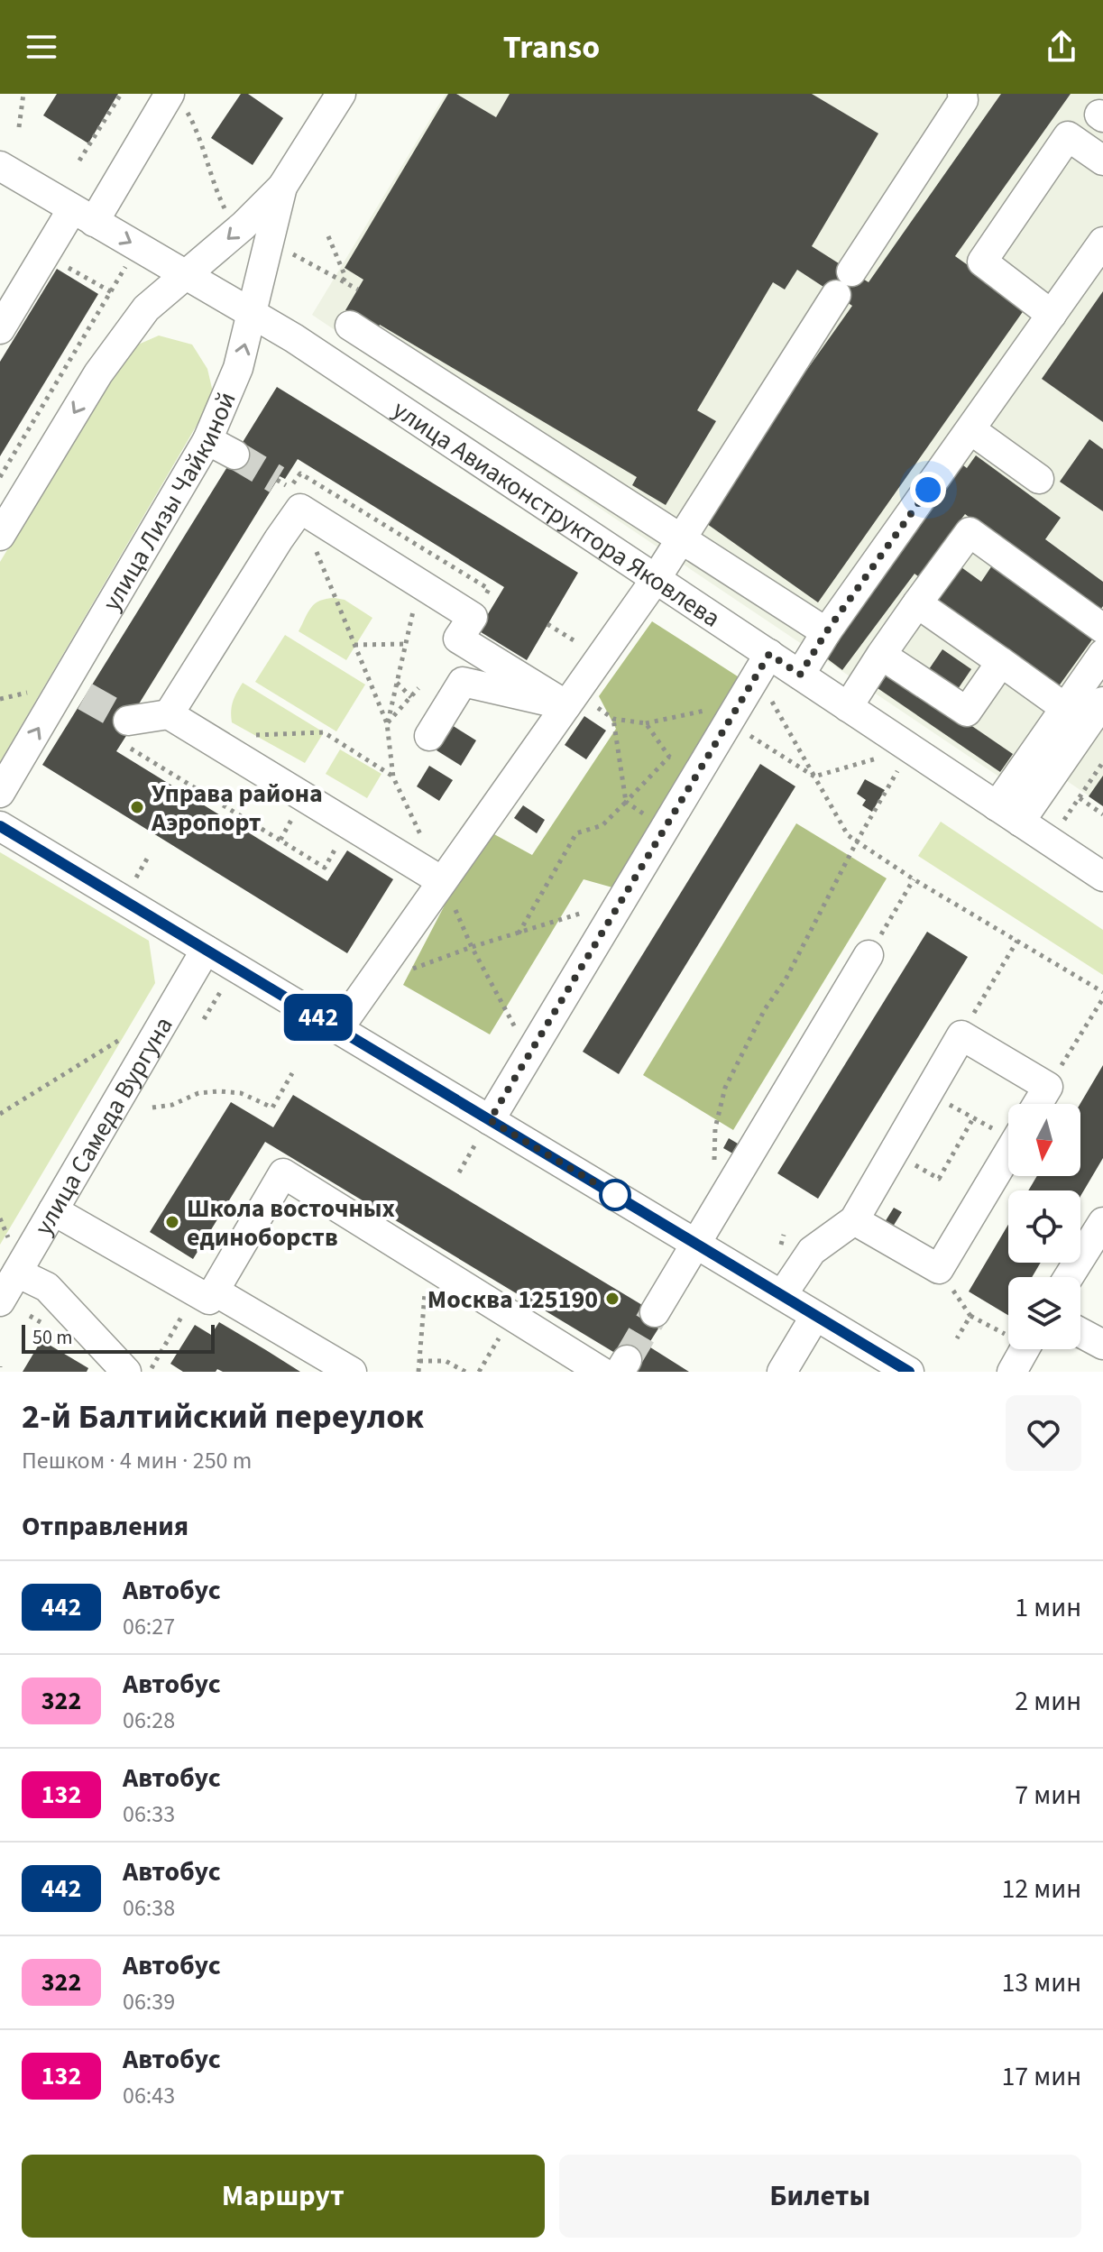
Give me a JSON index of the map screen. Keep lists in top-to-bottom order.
{
  "streets": {
    "street": ["улица Лизы Чайкиной", "улица Авиаконструктора Яковлева", "улица Самеда Вургуна"]
  },
  "crossings": [
    ["улица Лизы Чайкиной", "улица Авиаконструктора Яковлева"]
  ],
  "places": ["Управа района Аэропорт", "Школа восточных единоборств", "Москва 125190"],
  "lines": ["bus line 442"],
  "scale_bar": "50 m",
  "north": "bottom",
  "page": {
    "header": "Transo",
    "on_map": "442",
    "scale": "50 m",
    "heading": [
      ["2-й Балтийский переулок", "Пешком · 4 мин · 250 m"],
      "Отправления"
    ],
    "list": [
      {
        "mark": "442",
        "name": "Автобус",
        "note": "06:27",
        "value": "1 мин"
      },
      {
        "mark": "322",
        "name": "Автобус",
        "note": "06:28",
        "value": "2 мин"
      },
      {
        "mark": "132",
        "name": "Автобус",
        "note": "06:33",
        "value": "7 мин"
      },
      {
        "mark": "442",
        "name": "Автобус",
        "note": "06:38",
        "value": "12 мин"
      },
      {
        "mark": "322",
        "name": "Автобус",
        "note": "06:39",
        "value": "13 мин"
      },
      {
        "mark": "132",
        "name": "Автобус",
        "note": "06:43",
        "value": "17 мин"
      }
    ],
    "buttons": ["Маршрут", "Билеты"]
  }
}
